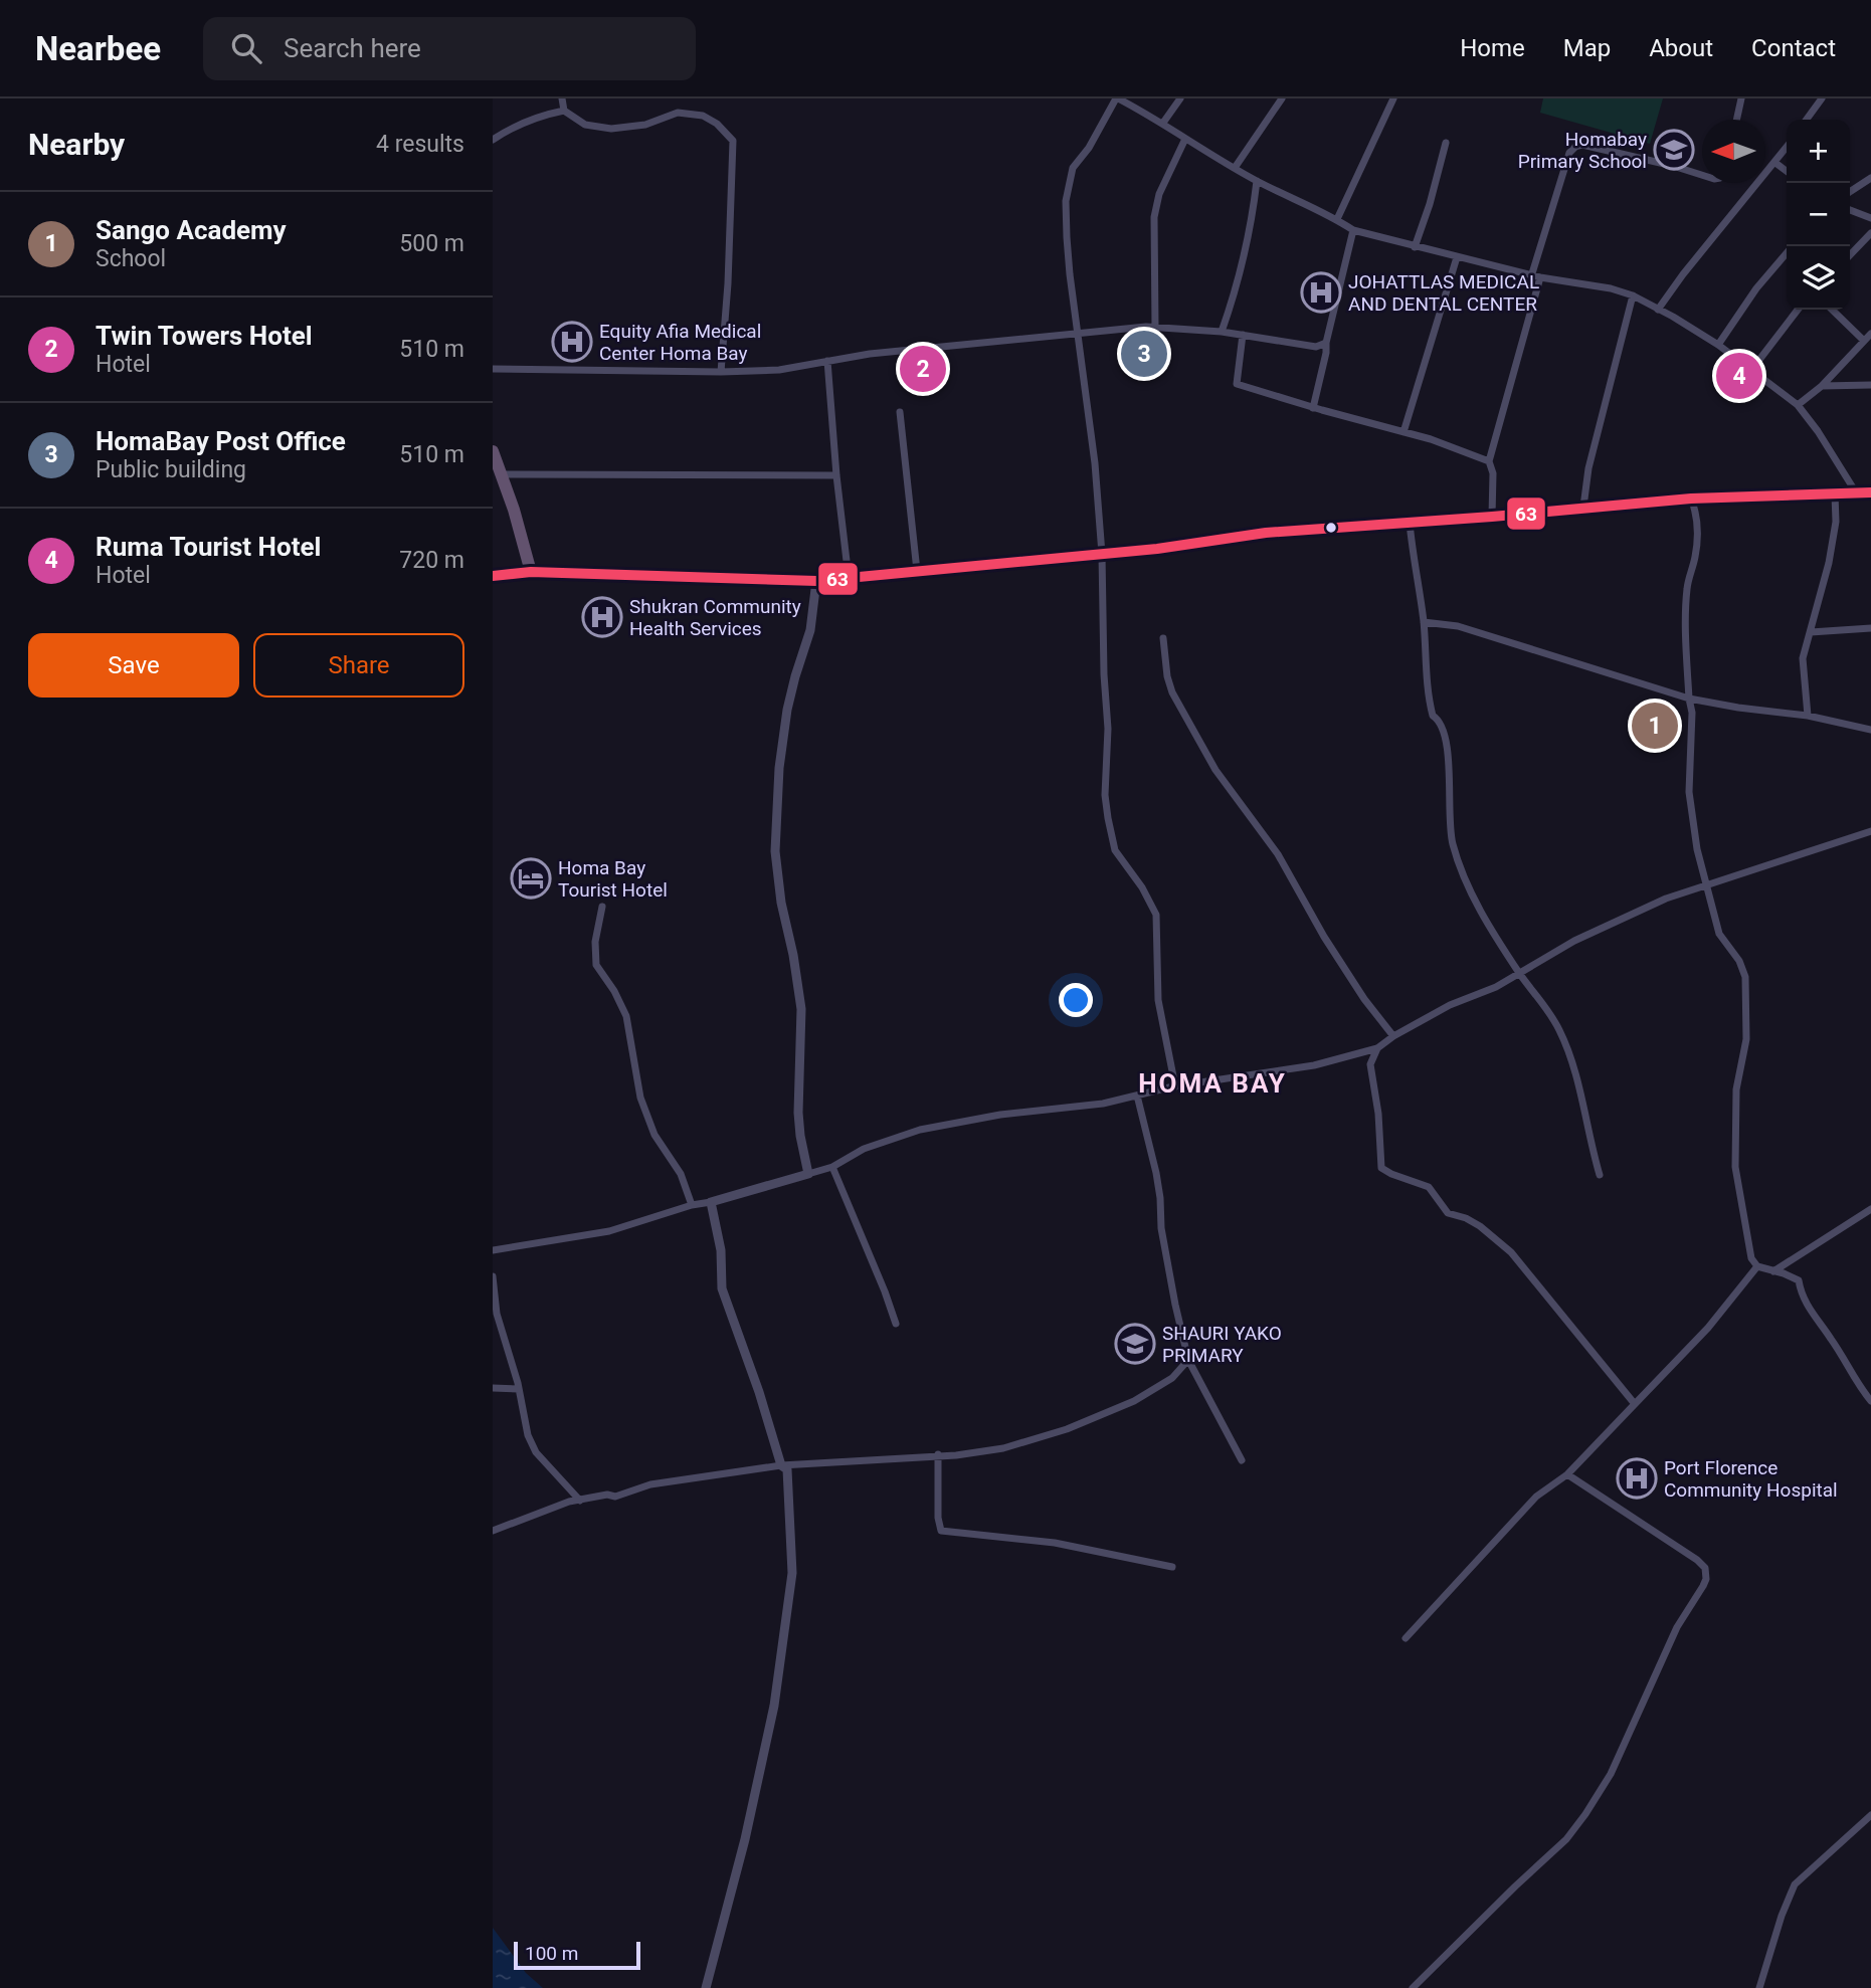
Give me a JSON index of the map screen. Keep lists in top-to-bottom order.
{
  "districts": ["HOMA BAY"],
  "places": {
    "school or university": ["Homabay Primary School", "SHAURI YAKO PRIMARY"],
    "hospital": [
      "JOHATTLAS MEDICAL AND DENTAL CENTER",
      "Equity Afia Medical Center Homa Bay",
      "Shukran Community Health Services",
      "Port Florence Community Hospital"
    ],
    "hotel": ["Homa Bay Tourist Hotel"]
  },
  "lines": ["transit line 63"],
  "scale_bar": "100 m",
  "north": "left",
  "page": {
    "header": "Nearbee",
    "search": "Search here",
    "nav": [
      "Home",
      "Map",
      "About",
      "Contact"
    ],
    "heading": ["Nearby", "4 results"],
    "map_buttons": ["+", "−"],
    "list": [
      {
        "mark": "1",
        "name": "Sango Academy",
        "note": "School",
        "value": "500 m"
      },
      {
        "mark": "2",
        "name": "Twin Towers Hotel",
        "note": "Hotel",
        "value": "510 m"
      },
      {
        "mark": "3",
        "name": "HomaBay Post Office",
        "note": "Public building",
        "value": "510 m"
      },
      {
        "mark": "4",
        "name": "Ruma Tourist Hotel",
        "note": "Hotel",
        "value": "720 m"
      }
    ],
    "pins": [
      "3",
      "2",
      "4",
      "1"
    ],
    "buttons": ["Save", "Share"],
    "scale": "100 m"
  }
}
